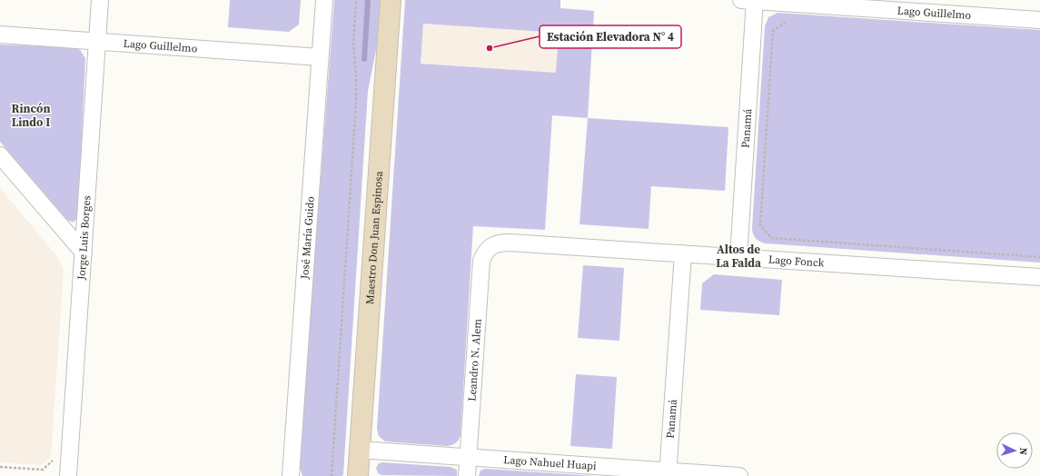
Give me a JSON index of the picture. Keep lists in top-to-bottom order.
{
  "streets": {
    "main road": ["Maestro Don Juan Espinosa"],
    "street": [
      "Lago Guillelmo",
      "Panamá",
      "Jorge Luis Borges",
      "José María Guido",
      "Lago Fonck",
      "Leandro N. Alem",
      "Lago Nahuel Huapi"
    ]
  },
  "crossings": [
    ["Lago Guillelmo", "Panamá"],
    ["Lago Guillelmo", "Jorge Luis Borges"],
    ["Lago Guillelmo", "José María Guido"],
    ["Panamá", "Lago Fonck"],
    ["Panamá", "Lago Nahuel Huapi"],
    ["Maestro Don Juan Espinosa", "Lago Nahuel Huapi"],
    ["Lago Fonck", "Leandro N. Alem"],
    ["Leandro N. Alem", "Lago Nahuel Huapi"]
  ],
  "districts": ["Rincón Lindo I", "Altos de La Falda"],
  "places": ["Estación Elevadora N° 4"],
  "north": "right"
}
